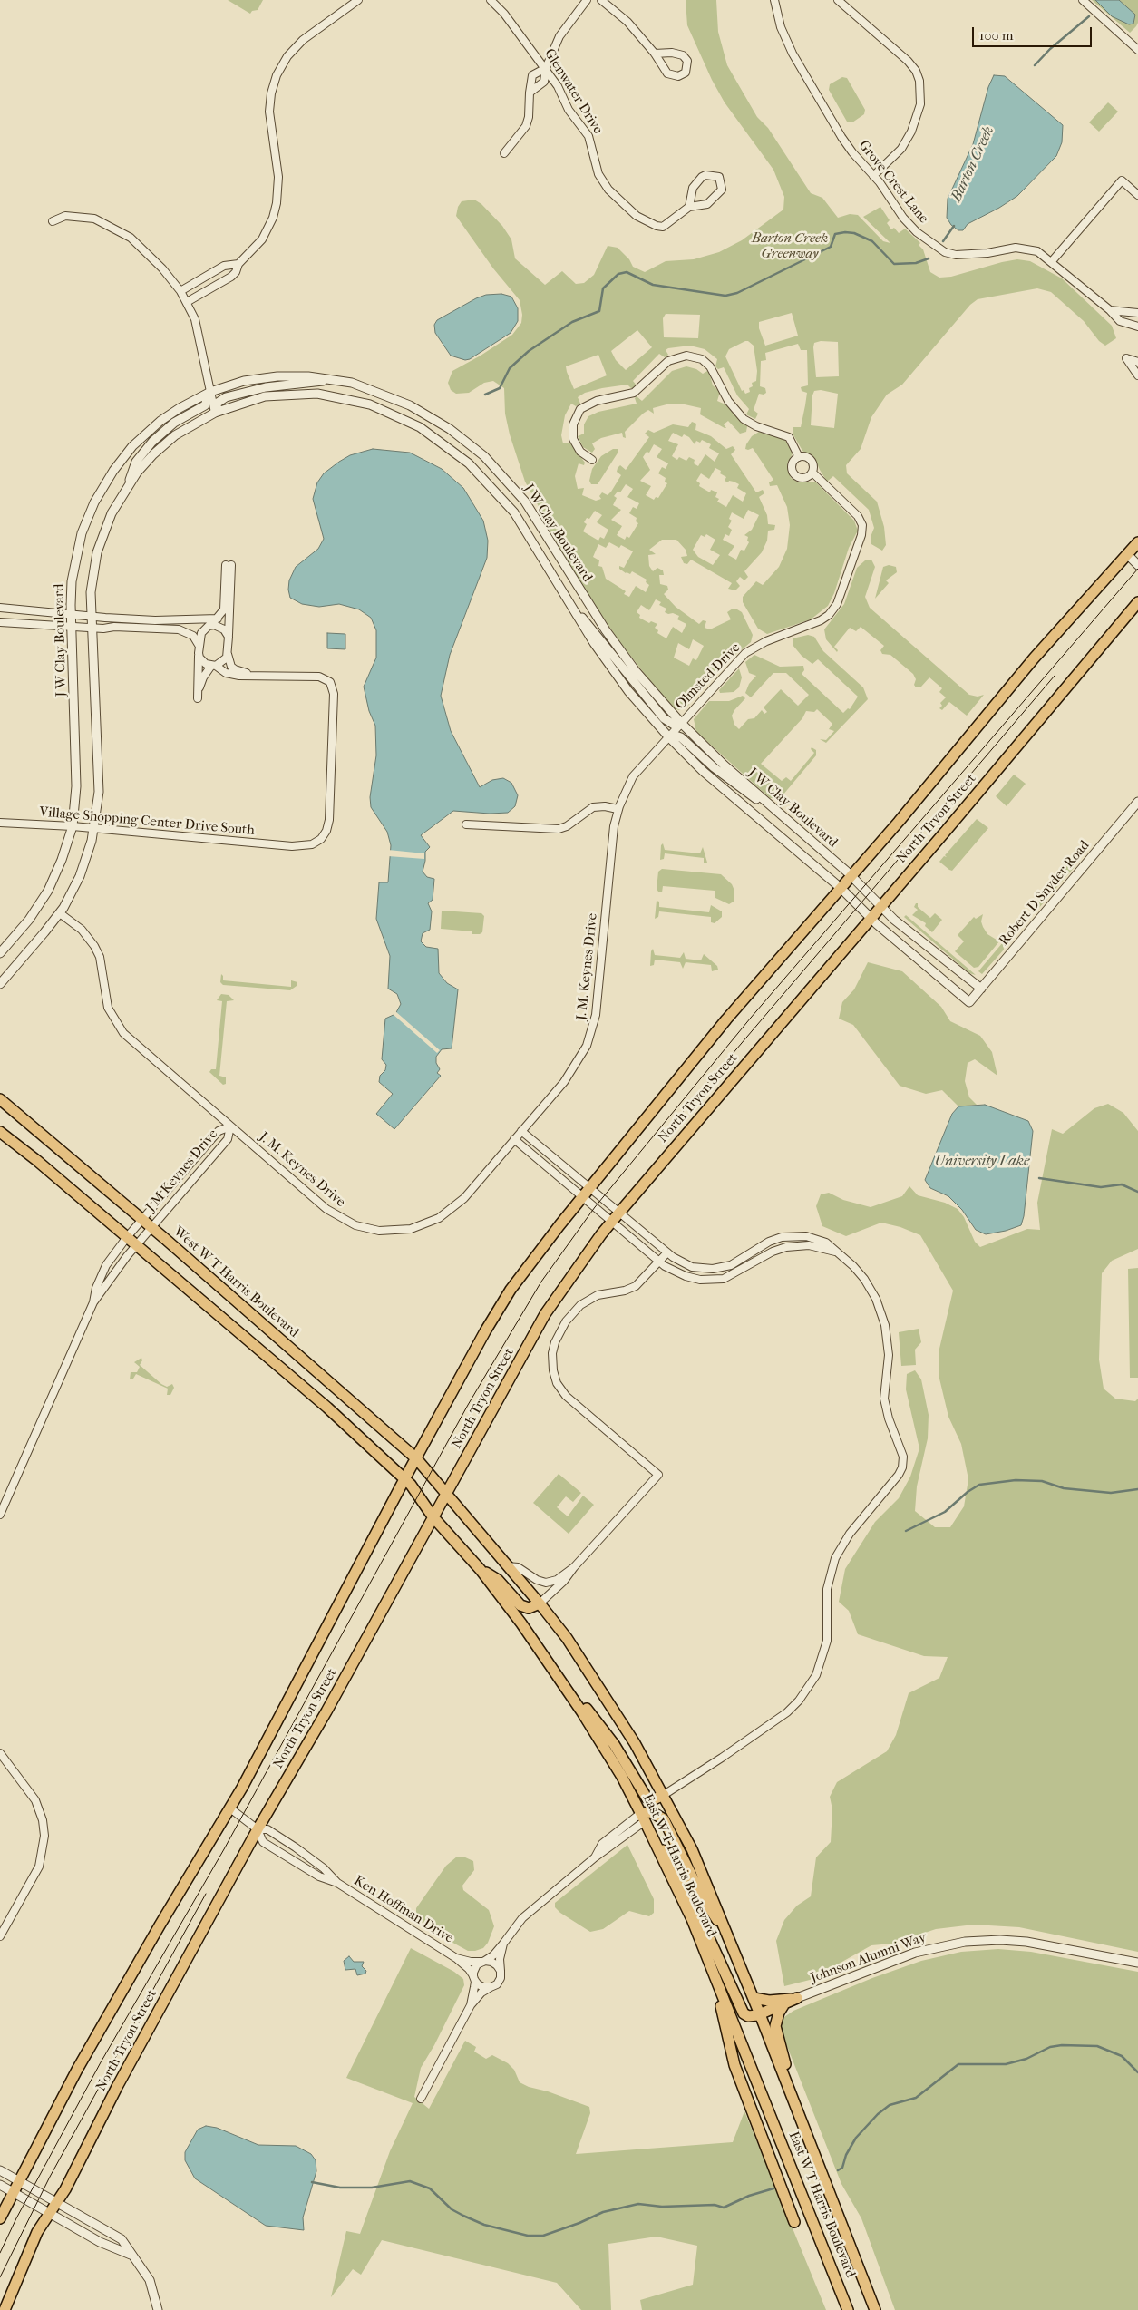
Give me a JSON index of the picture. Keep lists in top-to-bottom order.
{
  "streets": {
    "main road": ["North Tryon Street", "West W T Harris Boulevard", "East W T Harris Boulevard"],
    "street": [
      "Glenwater Drive",
      "Grove Crest Lane",
      "J W Clay Boulevard",
      "Olmsted Drive",
      "Village Shopping Center Drive South",
      "Robert D Snyder Road",
      "J. M. Keynes Drive",
      "J M Keynes Drive",
      "Ken Hoffman Drive",
      "Johnson Alumni Way"
    ]
  },
  "crossings": [
    ["J W Clay Boulevard", "Olmsted Drive"],
    ["J W Clay Boulevard", "North Tryon Street"],
    ["J W Clay Boulevard", "Village Shopping Center Drive South"],
    ["J W Clay Boulevard", "Robert D Snyder Road"],
    ["J W Clay Boulevard", "J. M. Keynes Drive"],
    ["Olmsted Drive", "J. M. Keynes Drive"],
    ["North Tryon Street", "West W T Harris Boulevard"],
    ["North Tryon Street", "East W T Harris Boulevard"],
    ["North Tryon Street", "Ken Hoffman Drive"],
    ["J. M. Keynes Drive", "J M Keynes Drive"],
    ["J M Keynes Drive", "West W T Harris Boulevard"],
    ["West W T Harris Boulevard", "East W T Harris Boulevard"]
  ],
  "water": ["Barton Creek", "University Lake"],
  "parks": ["Barton Creek Greenway"],
  "scale_bar": "100 m"
}
